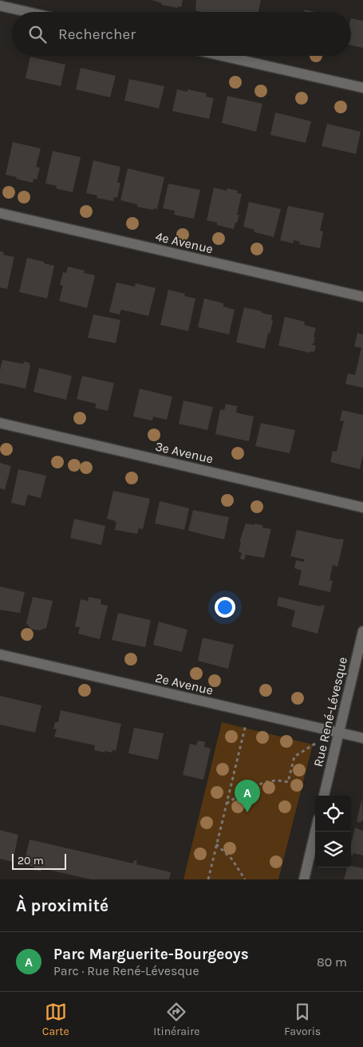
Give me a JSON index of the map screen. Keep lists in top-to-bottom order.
{
  "streets": {
    "street": [
      "4e Avenue",
      "3e Avenue",
      "2e Avenue",
      "Rue René-Lévesque"
    ]
  },
  "crossings": [
    ["2e Avenue", "Rue René-Lévesque"]
  ],
  "scale_bar": "20 m",
  "page": {
    "search": "Rechercher",
    "pins": "A",
    "scale": "20 m",
    "heading": "À proximité",
    "list": [
      {
        "mark": "A",
        "name": "Parc Marguerite-Bourgeoys",
        "note": "Parc · Rue René-Lévesque",
        "value": "80 m"
      }
    ],
    "nav": ["Carte", "Itinéraire", "Favoris"]
  }
}
